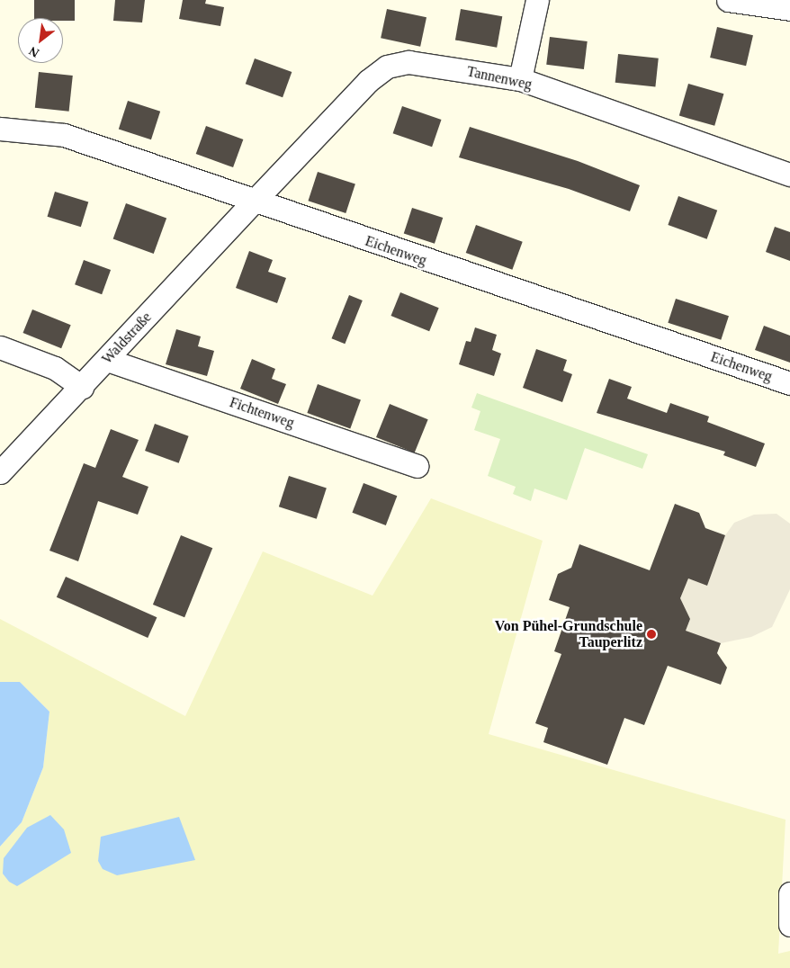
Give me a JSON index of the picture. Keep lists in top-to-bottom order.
{
  "streets": {
    "street": [
      "Tannenweg",
      "Eichenweg",
      "Waldstraße",
      "Fichtenweg"
    ]
  },
  "crossings": [
    ["Tannenweg", "Eichenweg"],
    ["Tannenweg", "Waldstraße"],
    ["Eichenweg", "Waldstraße"],
    ["Waldstraße", "Fichtenweg"]
  ],
  "places": ["Von Pühel-Grundschule Tauperlitz"],
  "north": "bottom left"
}
